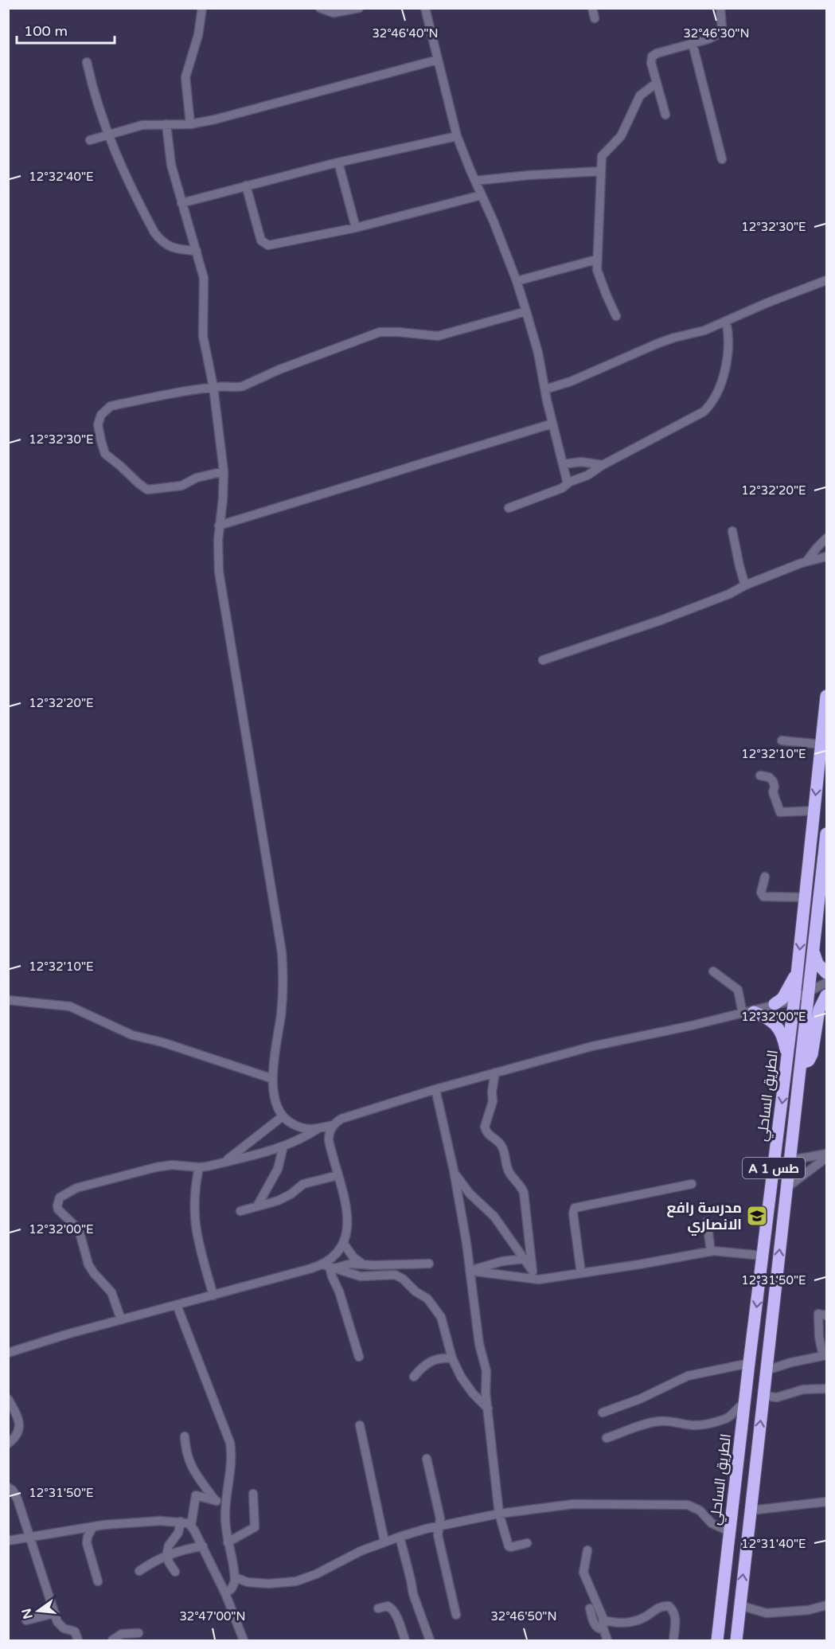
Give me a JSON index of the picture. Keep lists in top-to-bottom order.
{
  "streets": {
    "highway": ["الطريق الساحلي", "A 1 طس"]
  },
  "places": {
    "school or university": ["مدرسة رافع الانصاري"]
  },
  "scale_bar": "100 m",
  "north": "left",
  "coordinates": [
    "32°46'40\"N",
    "32°46'30\"N",
    "12°32'40\"E",
    "12°32'30\"E",
    "12°32'20\"E",
    "12°32'10\"E",
    "12°32'00\"E",
    "12°31'50\"E",
    "12°31'40\"E",
    "32°47'00\"N",
    "32°46'50\"N"
  ]
}
